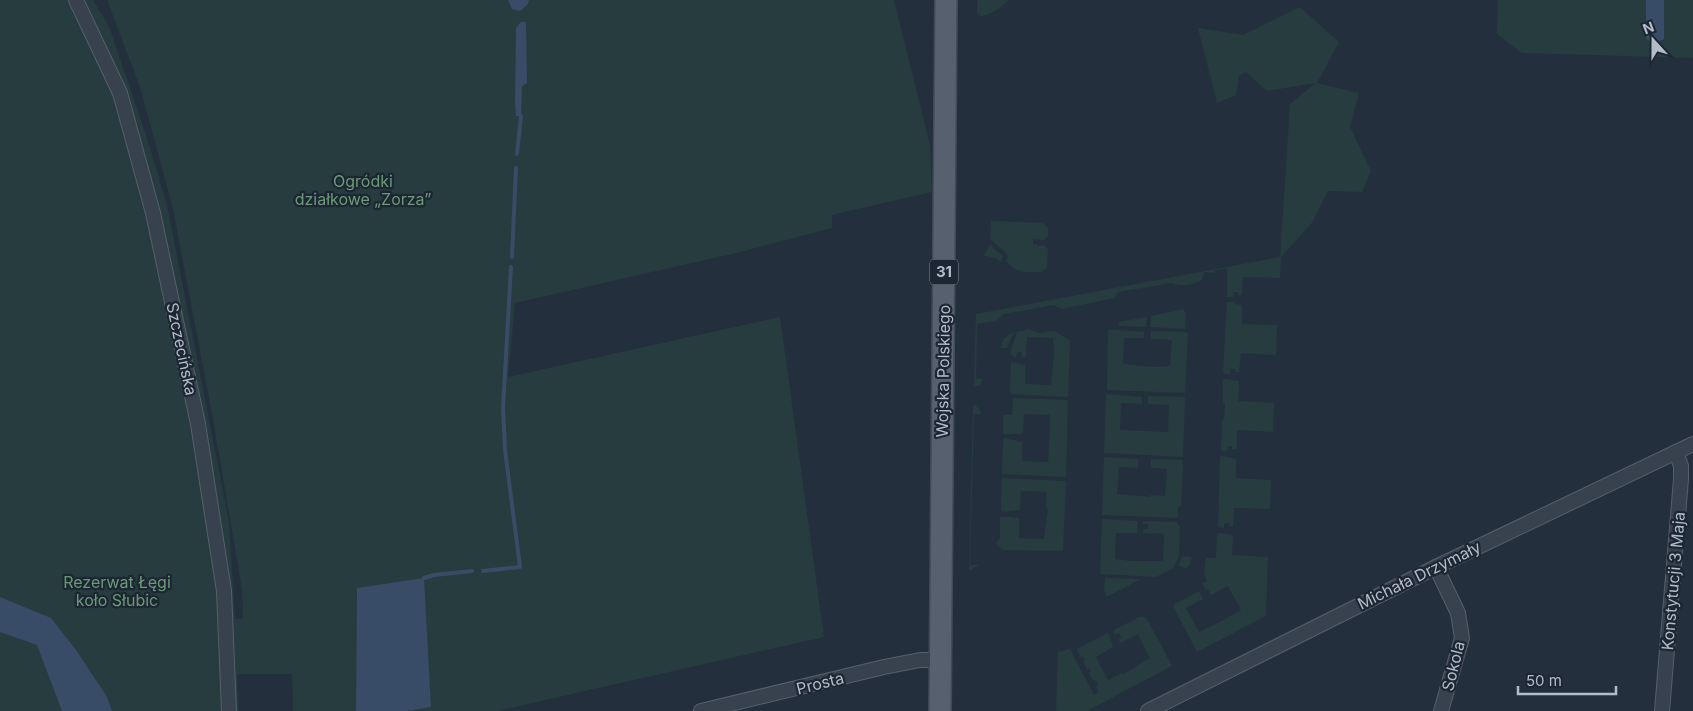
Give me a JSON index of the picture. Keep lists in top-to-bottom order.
{
  "streets": {
    "main road": ["31", "Wojska Polskiego"],
    "street": [
      "Szczecińska",
      "Michała Drzymały",
      "Konstytucji 3 Maja",
      "Sokola",
      "Prosta"
    ]
  },
  "crossings": [
    ["Wojska Polskiego", "Prosta"],
    ["Michała Drzymały", "Konstytucji 3 Maja"],
    ["Michała Drzymały", "Sokola"]
  ],
  "parks": ["Ogródki działkowe „Zorza”", "Rezerwat Łęgi koło Słubic"],
  "scale_bar": "50 m",
  "north": "top"
}
